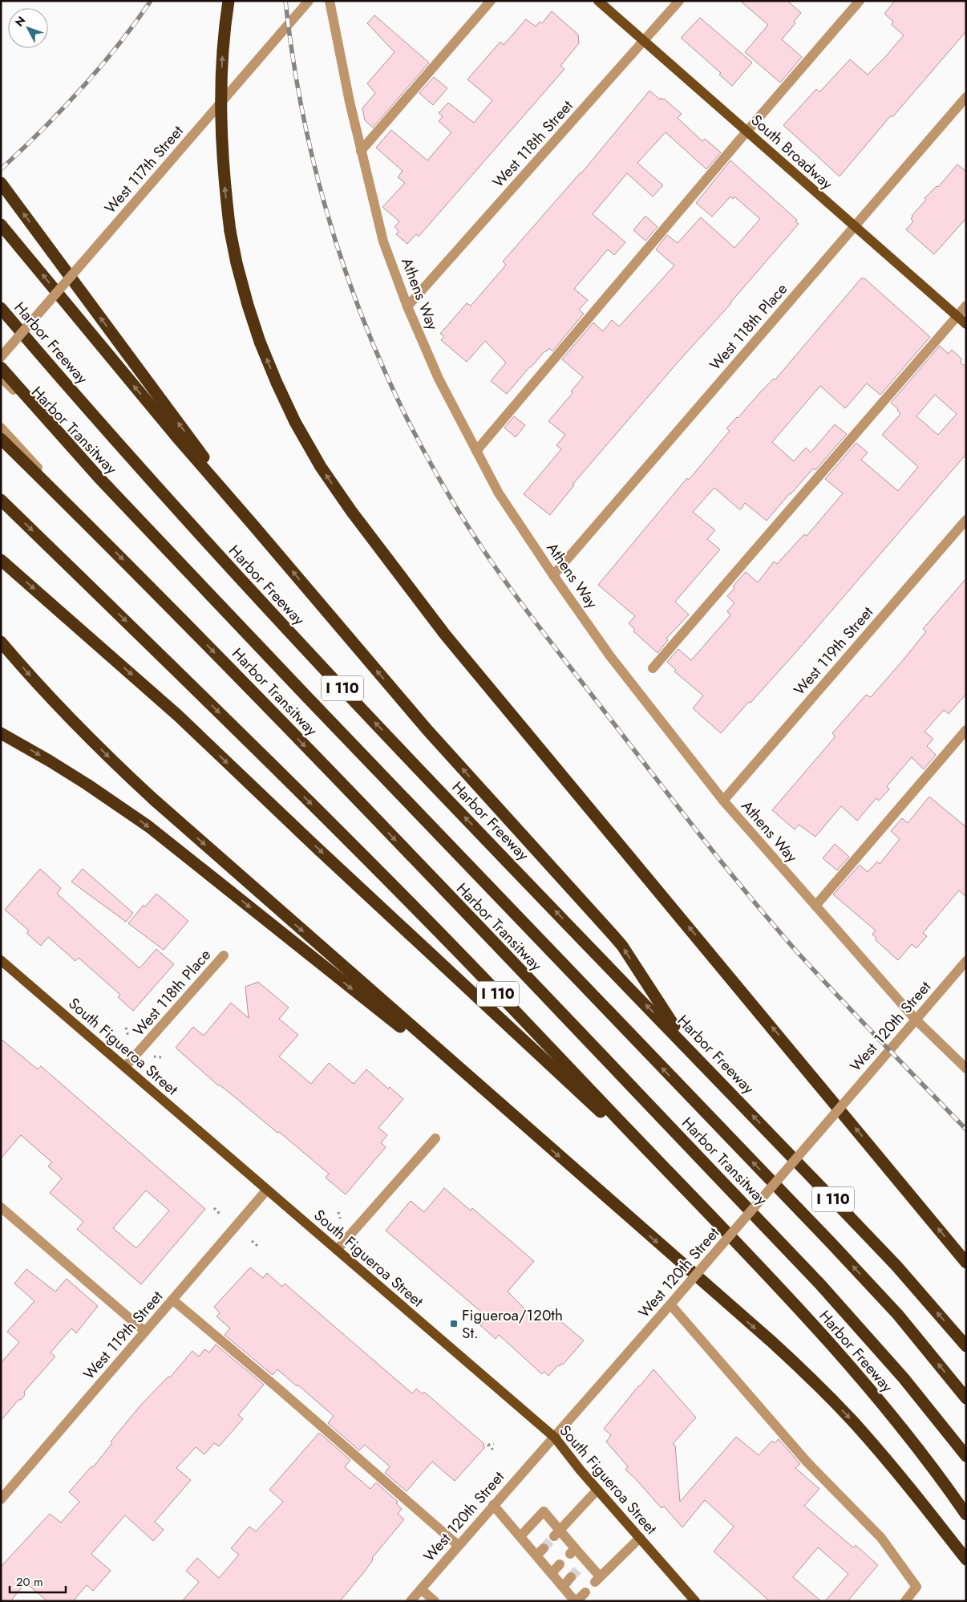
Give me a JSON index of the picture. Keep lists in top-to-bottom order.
{
  "streets": {
    "highway": ["Harbor Freeway", "Harbor Transitway", "I 110"],
    "main road": ["South Broadway", "South Figueroa Street"],
    "street": [
      "West 118th Street",
      "West 117th Street",
      "Athens Way",
      "West 118th Place",
      "West 119th Street",
      "West 120th Street"
    ]
  },
  "crossings": [
    ["West 118th Street", "South Broadway"],
    ["West 118th Street", "Athens Way"],
    ["South Broadway", "West 118th Place"],
    ["Athens Way", "West 118th Place"],
    ["Athens Way", "West 119th Street"],
    ["Athens Way", "West 120th Street"],
    ["West 118th Place", "South Figueroa Street"],
    ["West 119th Street", "South Figueroa Street"],
    ["West 120th Street", "South Figueroa Street"]
  ],
  "places": {
    "transit": ["Figueroa/120th St."]
  },
  "scale_bar": "20 m",
  "north": "top left"
}
